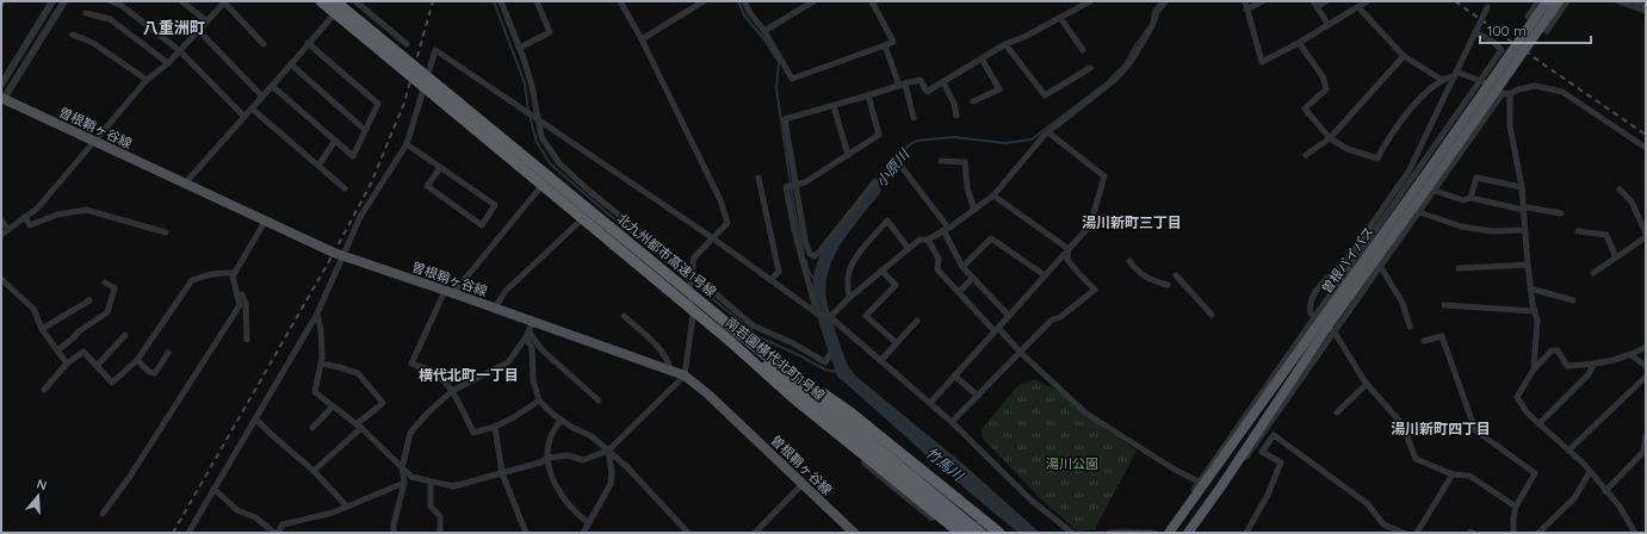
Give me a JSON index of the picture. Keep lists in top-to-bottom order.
{
  "streets": {
    "highway": ["北九州都市高速1号線", "曽根バイパス"],
    "main road": ["曽根鞘ヶ谷線"],
    "street": ["南若園横代北町1号線"]
  },
  "districts": [
    "八重洲町",
    "湯川新町三丁目",
    "横代北町一丁目",
    "湯川新町四丁目"
  ],
  "water": ["小原川", "竹馬川"],
  "parks": ["湯川公園"],
  "scale_bar": "100 m",
  "north": "top"
}
